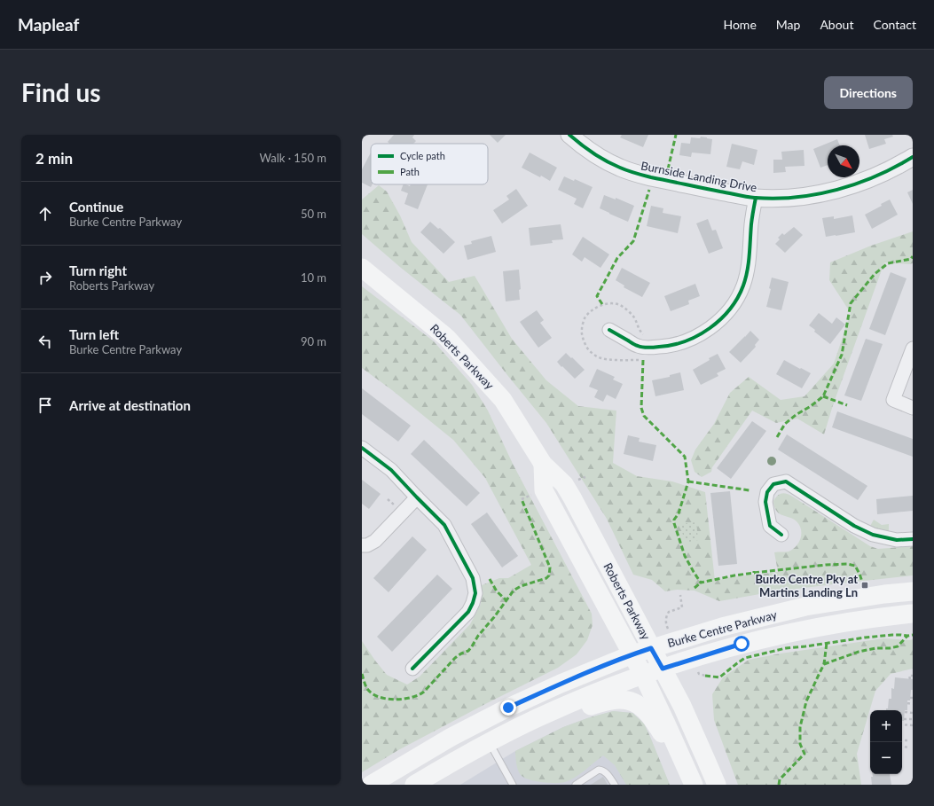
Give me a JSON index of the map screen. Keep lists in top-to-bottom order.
{
  "streets": {
    "main road": ["Roberts Parkway", "Burke Centre Parkway"],
    "street": ["Burnside Landing Drive"]
  },
  "crossings": [
    ["Roberts Parkway", "Burke Centre Parkway"]
  ],
  "places": {
    "transit": ["Burke Centre Pky at Martins Landing Ln"]
  },
  "legend": ["Cycle path", "Path"],
  "north": "bottom right",
  "page": {
    "header": "Mapleaf",
    "nav": [
      "Home",
      "Map",
      "About",
      "Contact"
    ],
    "buttons": "Directions",
    "title": "Find us",
    "heading": ["2 min", "Walk · 150 m"],
    "list": [
      ["Continue", "Burke Centre Parkway", "50 m"],
      ["Turn right", "Roberts Parkway", "10 m"],
      ["Turn left", "Burke Centre Parkway", "90 m"],
      "Arrive at destination"
    ],
    "map_buttons": ["+", "−"]
  }
}
